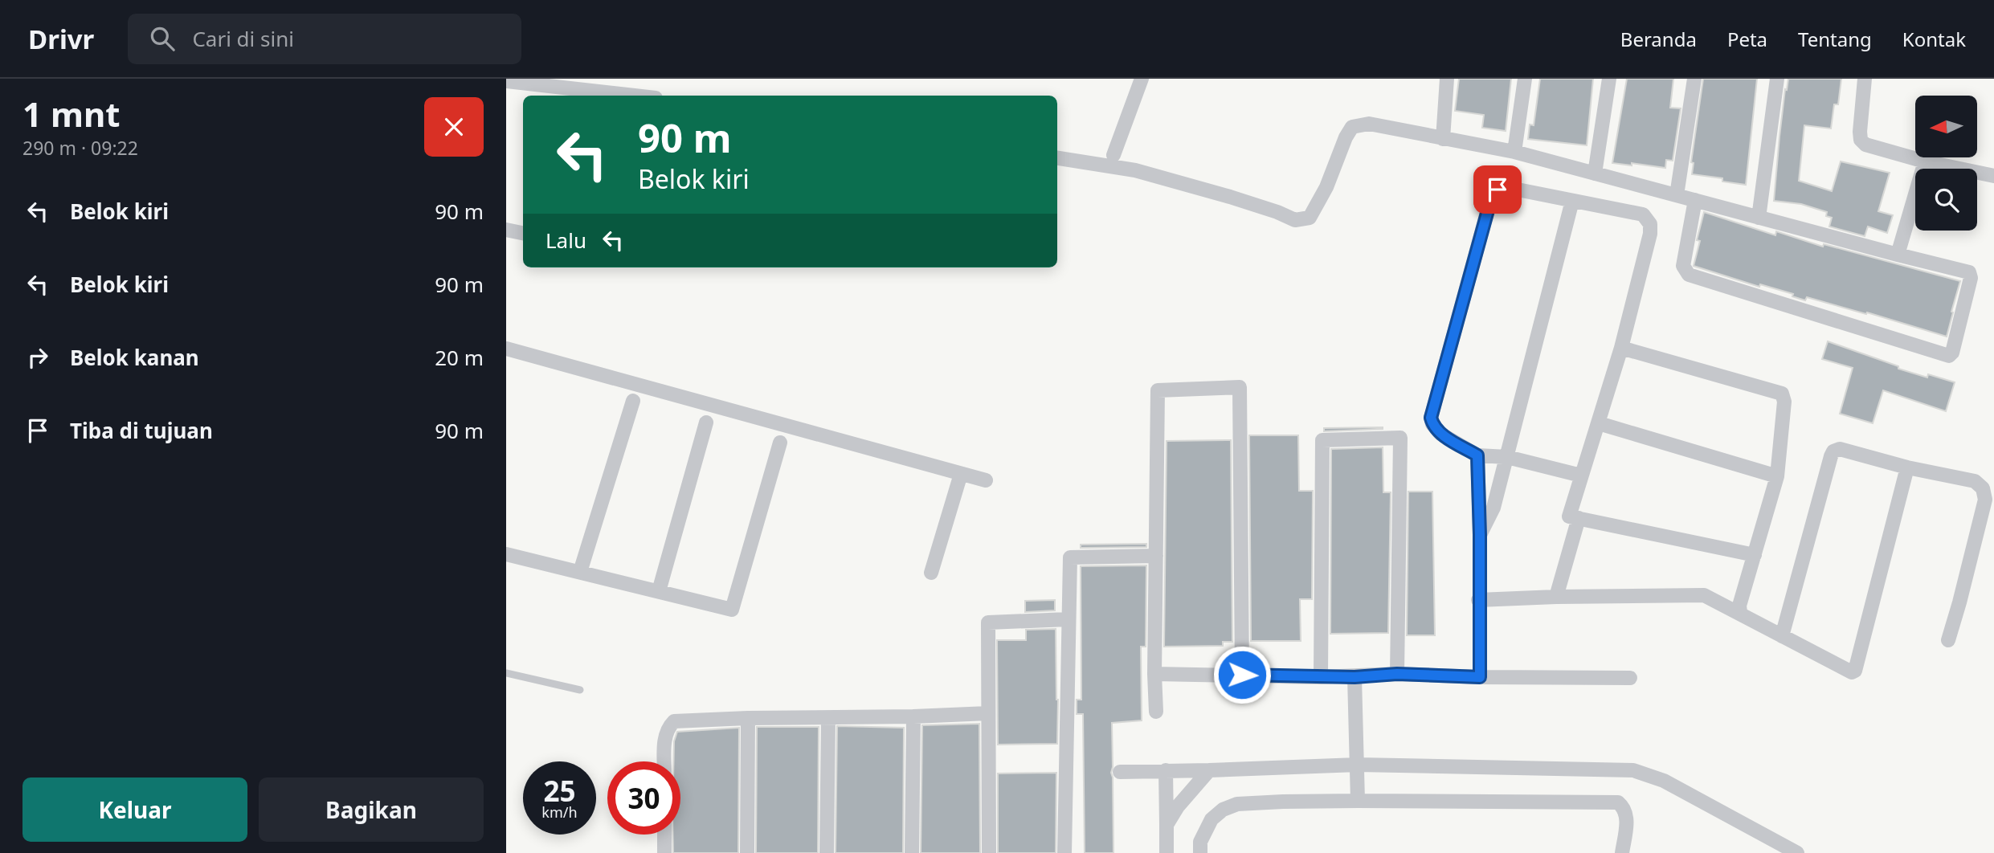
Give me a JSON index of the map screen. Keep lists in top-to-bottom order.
{
  "north": "left",
  "page": {
    "header": "Drivr",
    "search": "Cari di sini",
    "nav": [
      "Beranda",
      "Peta",
      "Tentang",
      "Kontak"
    ],
    "heading": ["1 mnt", "290 m · 09:22"],
    "turn": ["90 m", "Belok kiri"],
    "list": [
      {
        "name": "Belok kiri",
        "value": "90 m"
      },
      {
        "name": "Belok kiri",
        "value": "90 m"
      },
      {
        "name": "Belok kanan",
        "value": "20 m"
      },
      {
        "name": "Tiba di tujuan",
        "value": "90 m"
      }
    ],
    "then": "Lalu",
    "speed": "25 km/h",
    "limit": "30",
    "buttons": ["Keluar", "Bagikan"]
  }
}
